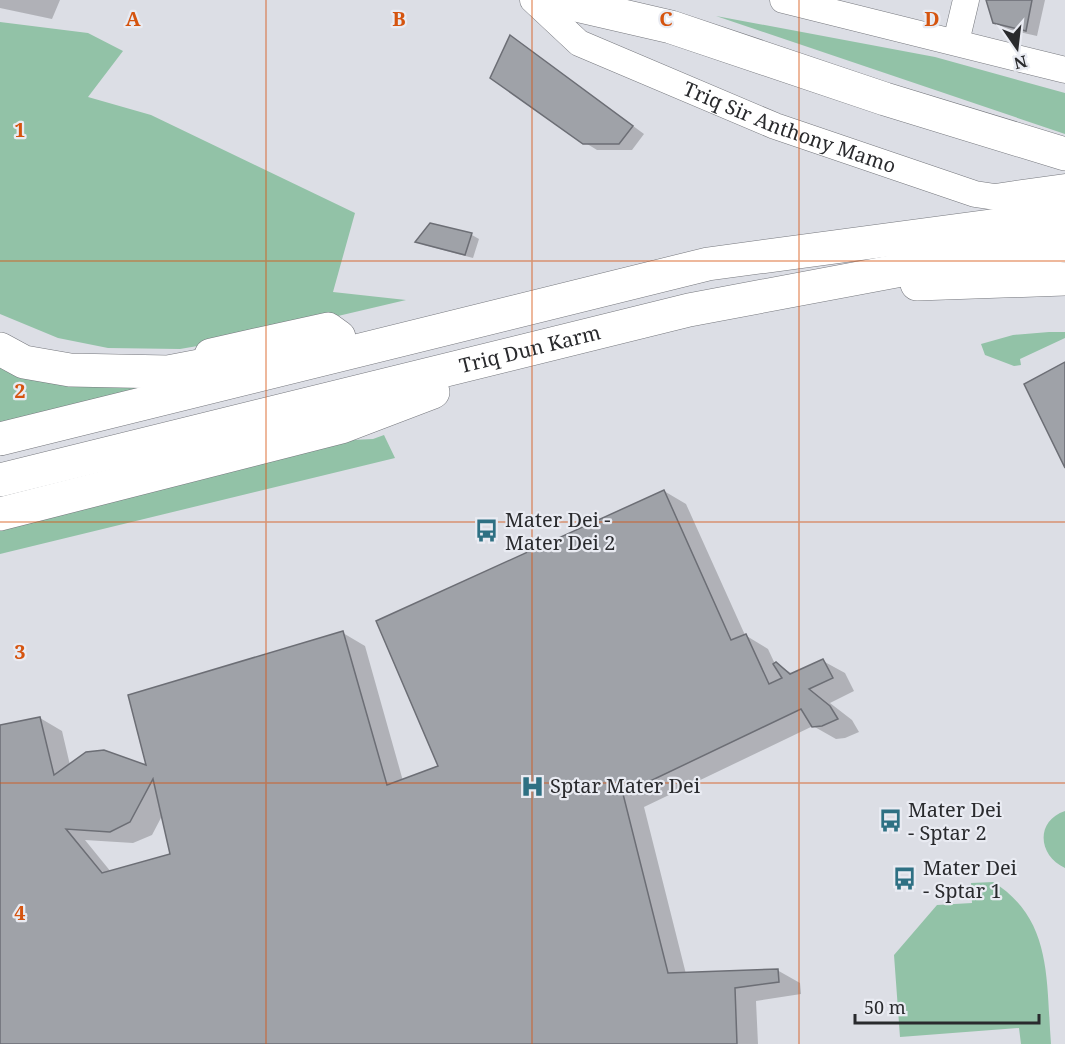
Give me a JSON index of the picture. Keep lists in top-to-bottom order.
{
  "streets": {
    "main road": ["Triq Dun Karm"],
    "street": ["Triq Sir Anthony Mamo"]
  },
  "places": {
    "bus stop": ["Mater Dei - Mater Dei 2", "Mater Dei - Sptar 2", "Mater Dei - Sptar 1"],
    "hospital": ["Sptar Mater Dei"]
  },
  "scale_bar": "50 m",
  "north": "bottom",
  "grid": {
    "columns": [
      "A",
      "B",
      "C",
      "D"
    ],
    "rows": [
      "1",
      "2",
      "3",
      "4"
    ]
  }
}
